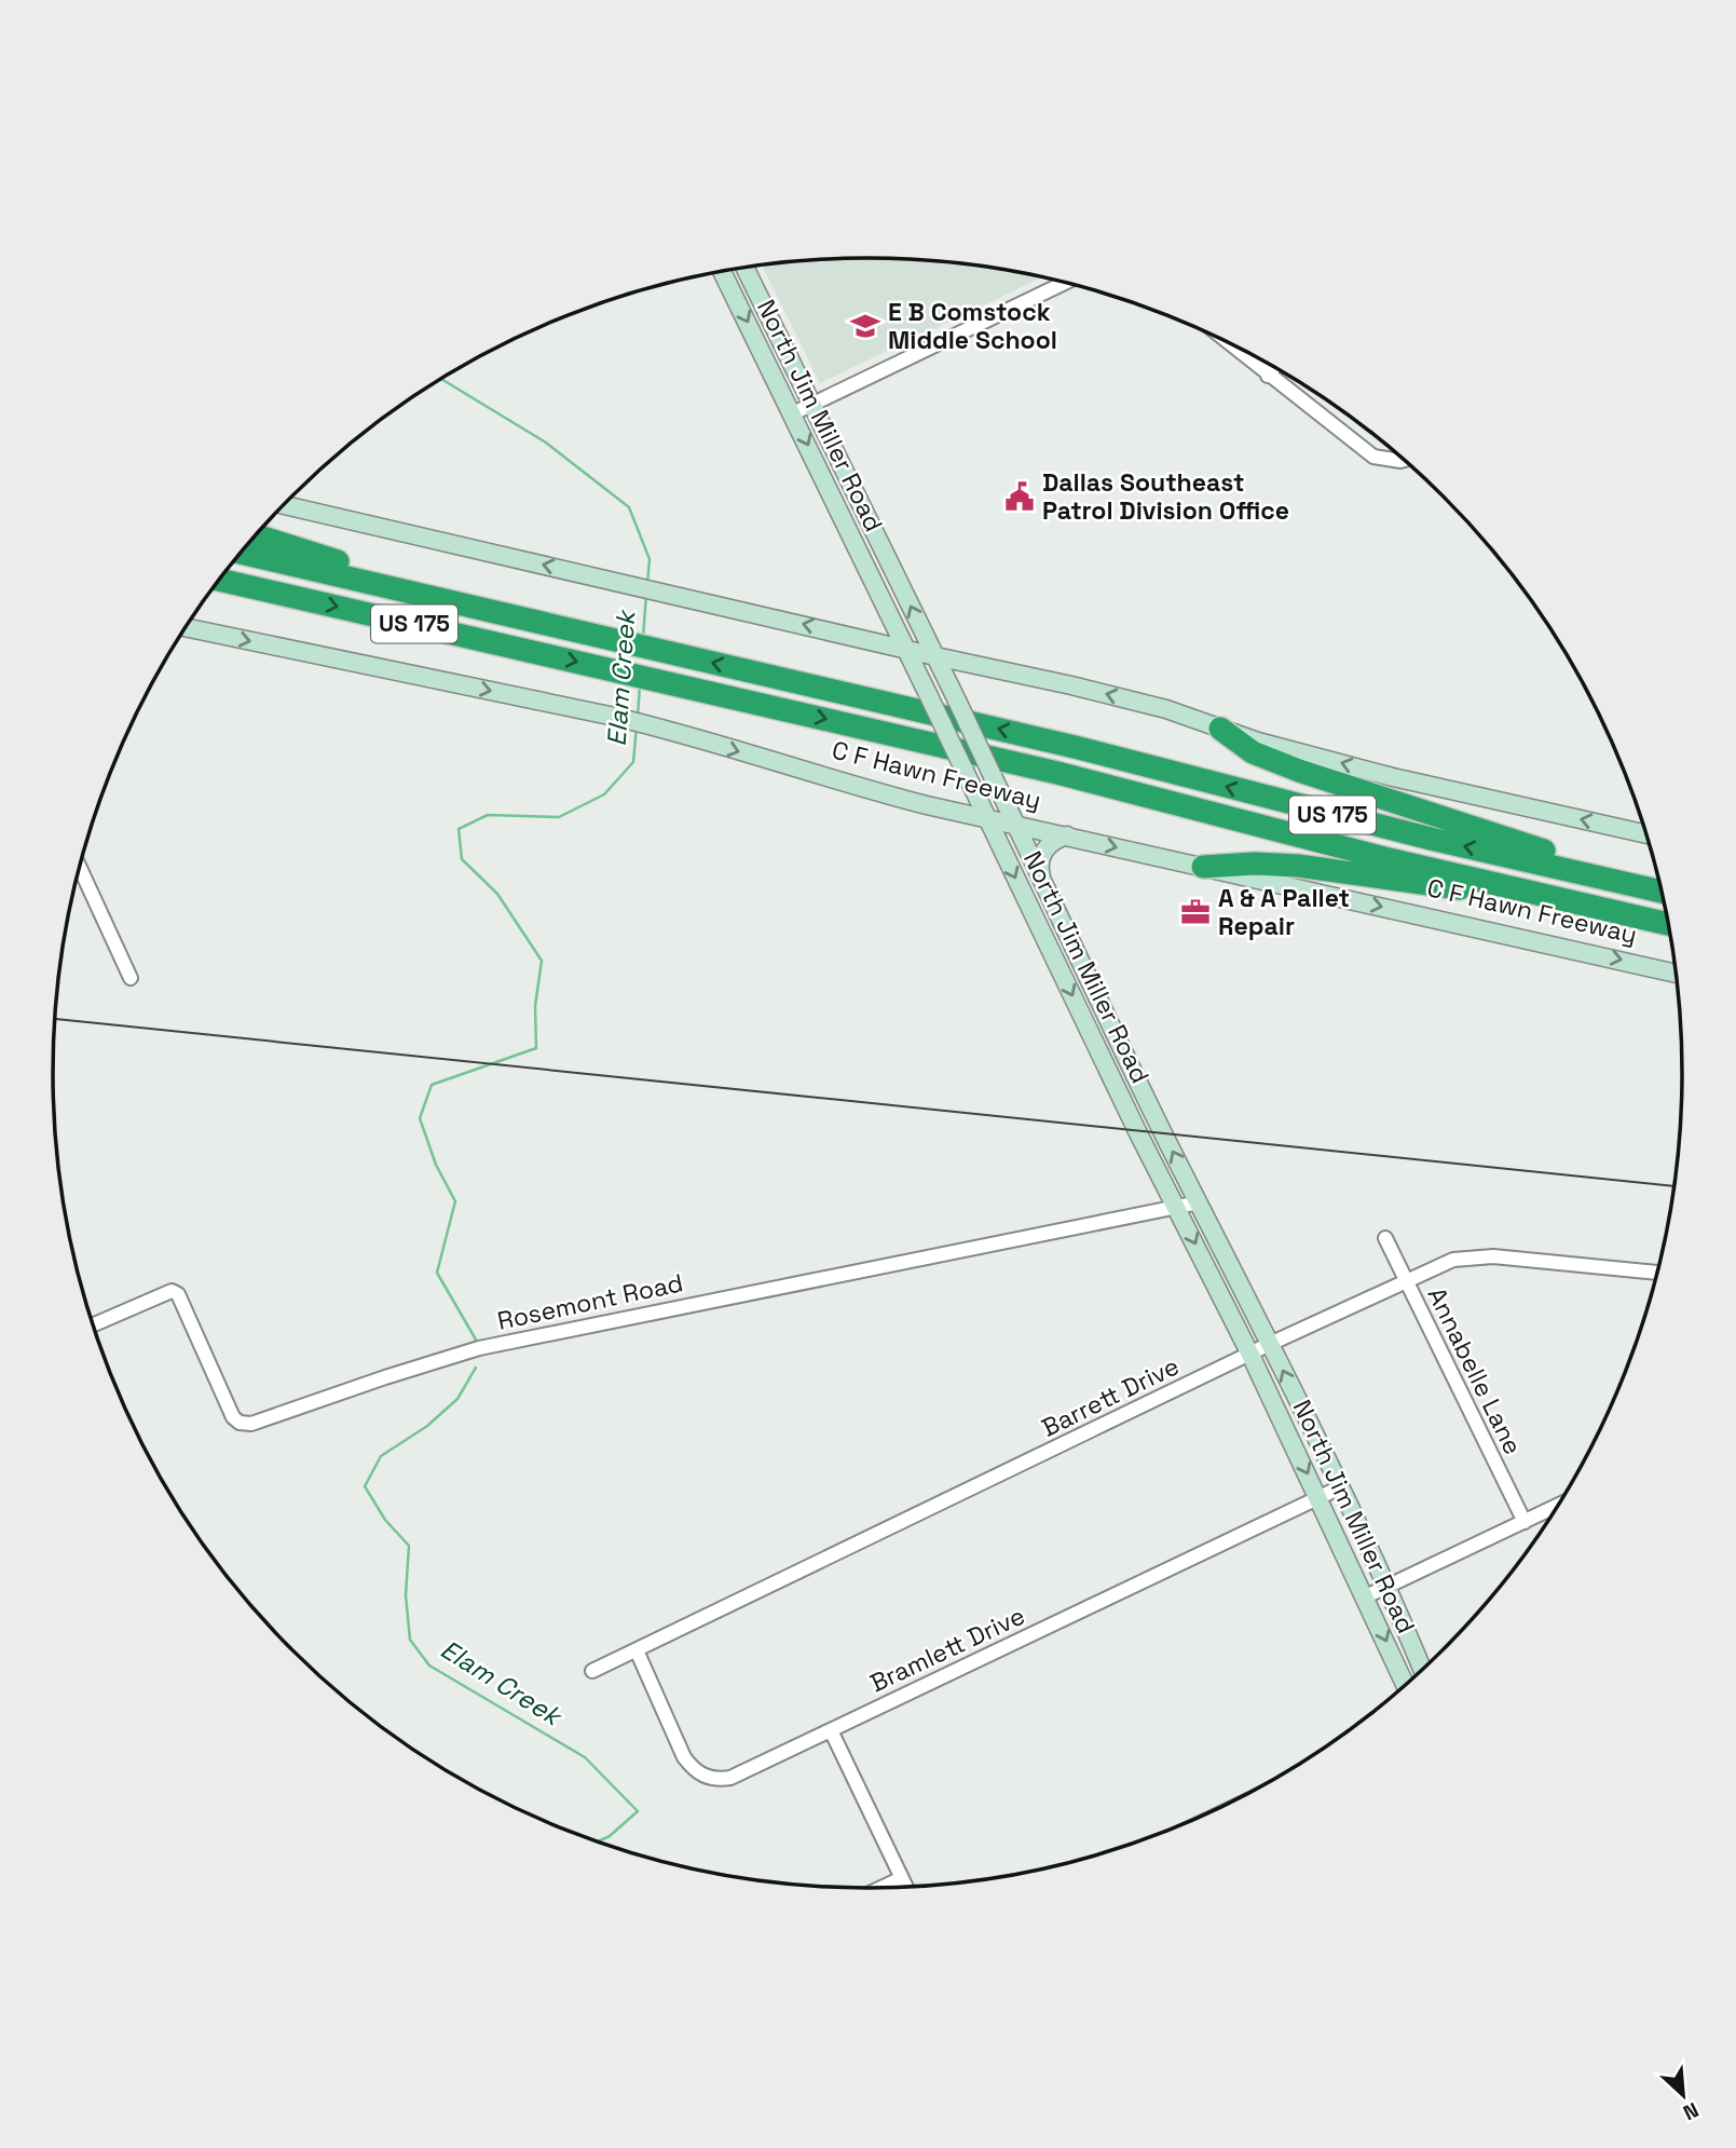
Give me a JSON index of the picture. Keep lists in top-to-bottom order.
{
  "streets": {
    "highway": ["US 175", "C F Hawn Freeway"],
    "main road": ["North Jim Miller Road"],
    "street": [
      "Rosemont Road",
      "Annabelle Lane",
      "Barrett Drive",
      "Bramlett Drive"
    ]
  },
  "crossings": [
    ["North Jim Miller Road", "C F Hawn Freeway"],
    ["North Jim Miller Road", "Rosemont Road"],
    ["North Jim Miller Road", "Barrett Drive"],
    ["North Jim Miller Road", "Bramlett Drive"],
    ["Annabelle Lane", "Barrett Drive"],
    ["Barrett Drive", "Bramlett Drive"]
  ],
  "water": ["Elam Creek"],
  "places": {
    "school or university": ["E B Comstock Middle School"],
    "public building": ["Dallas Southeast Patrol Division Office"],
    "office": ["A & A Pallet Repair"]
  },
  "north": "bottom right"
}
